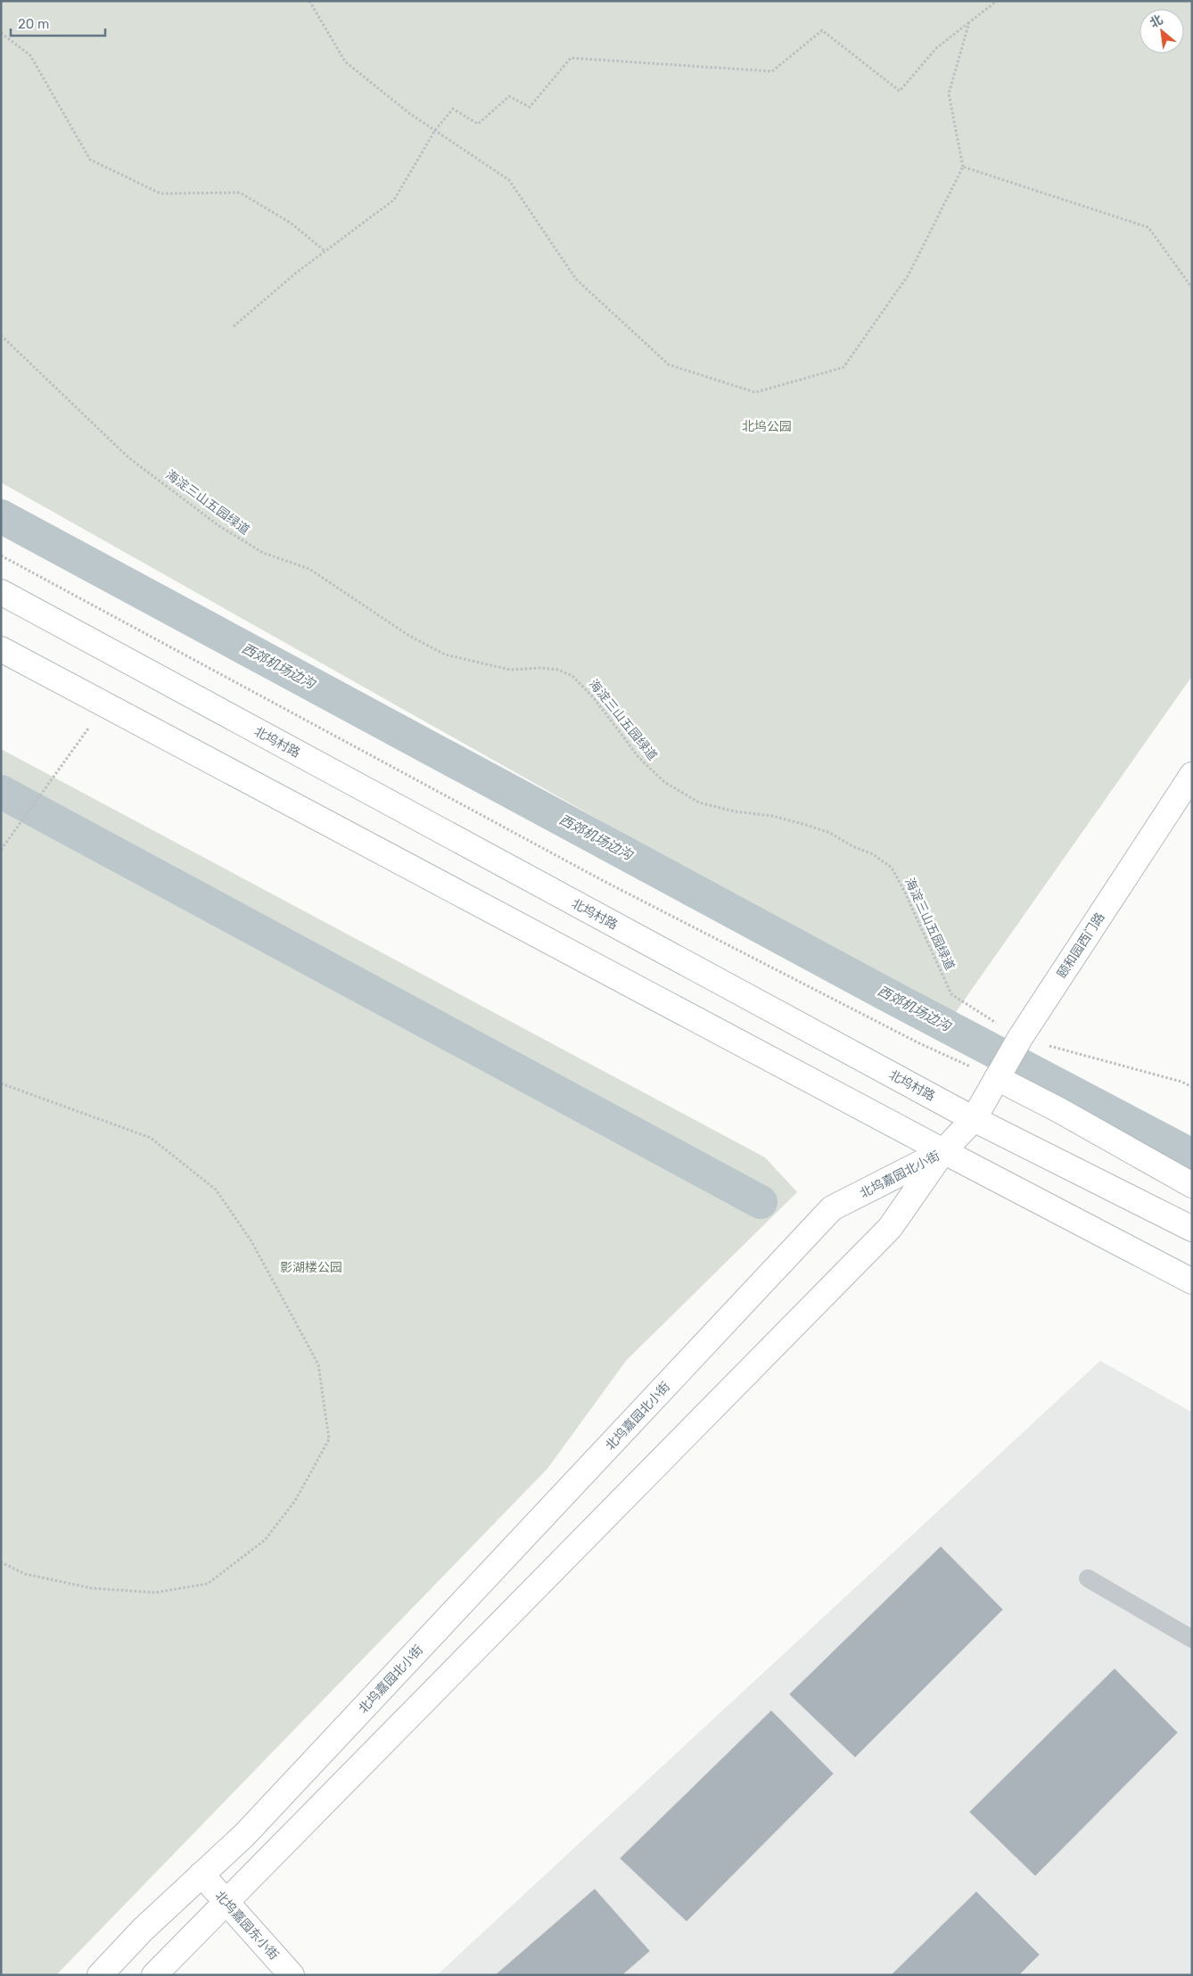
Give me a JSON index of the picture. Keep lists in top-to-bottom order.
{
  "streets": {
    "street": [
      "北坞村路",
      "颐和园西门路",
      "北坞嘉园北小街",
      "北坞嘉园东小街"
    ],
    "path": ["海淀三山五园绿道"]
  },
  "crossings": [
    ["海淀三山五园绿道", "颐和园西门路"],
    ["北坞村路", "颐和园西门路"],
    ["颐和园西门路", "北坞嘉园北小街"],
    ["北坞嘉园北小街", "北坞嘉园东小街"]
  ],
  "water": ["西郊机场边沟"],
  "parks": ["北坞公园", "影湖楼公园"],
  "scale_bar": "20 m",
  "north": "top left"
}
